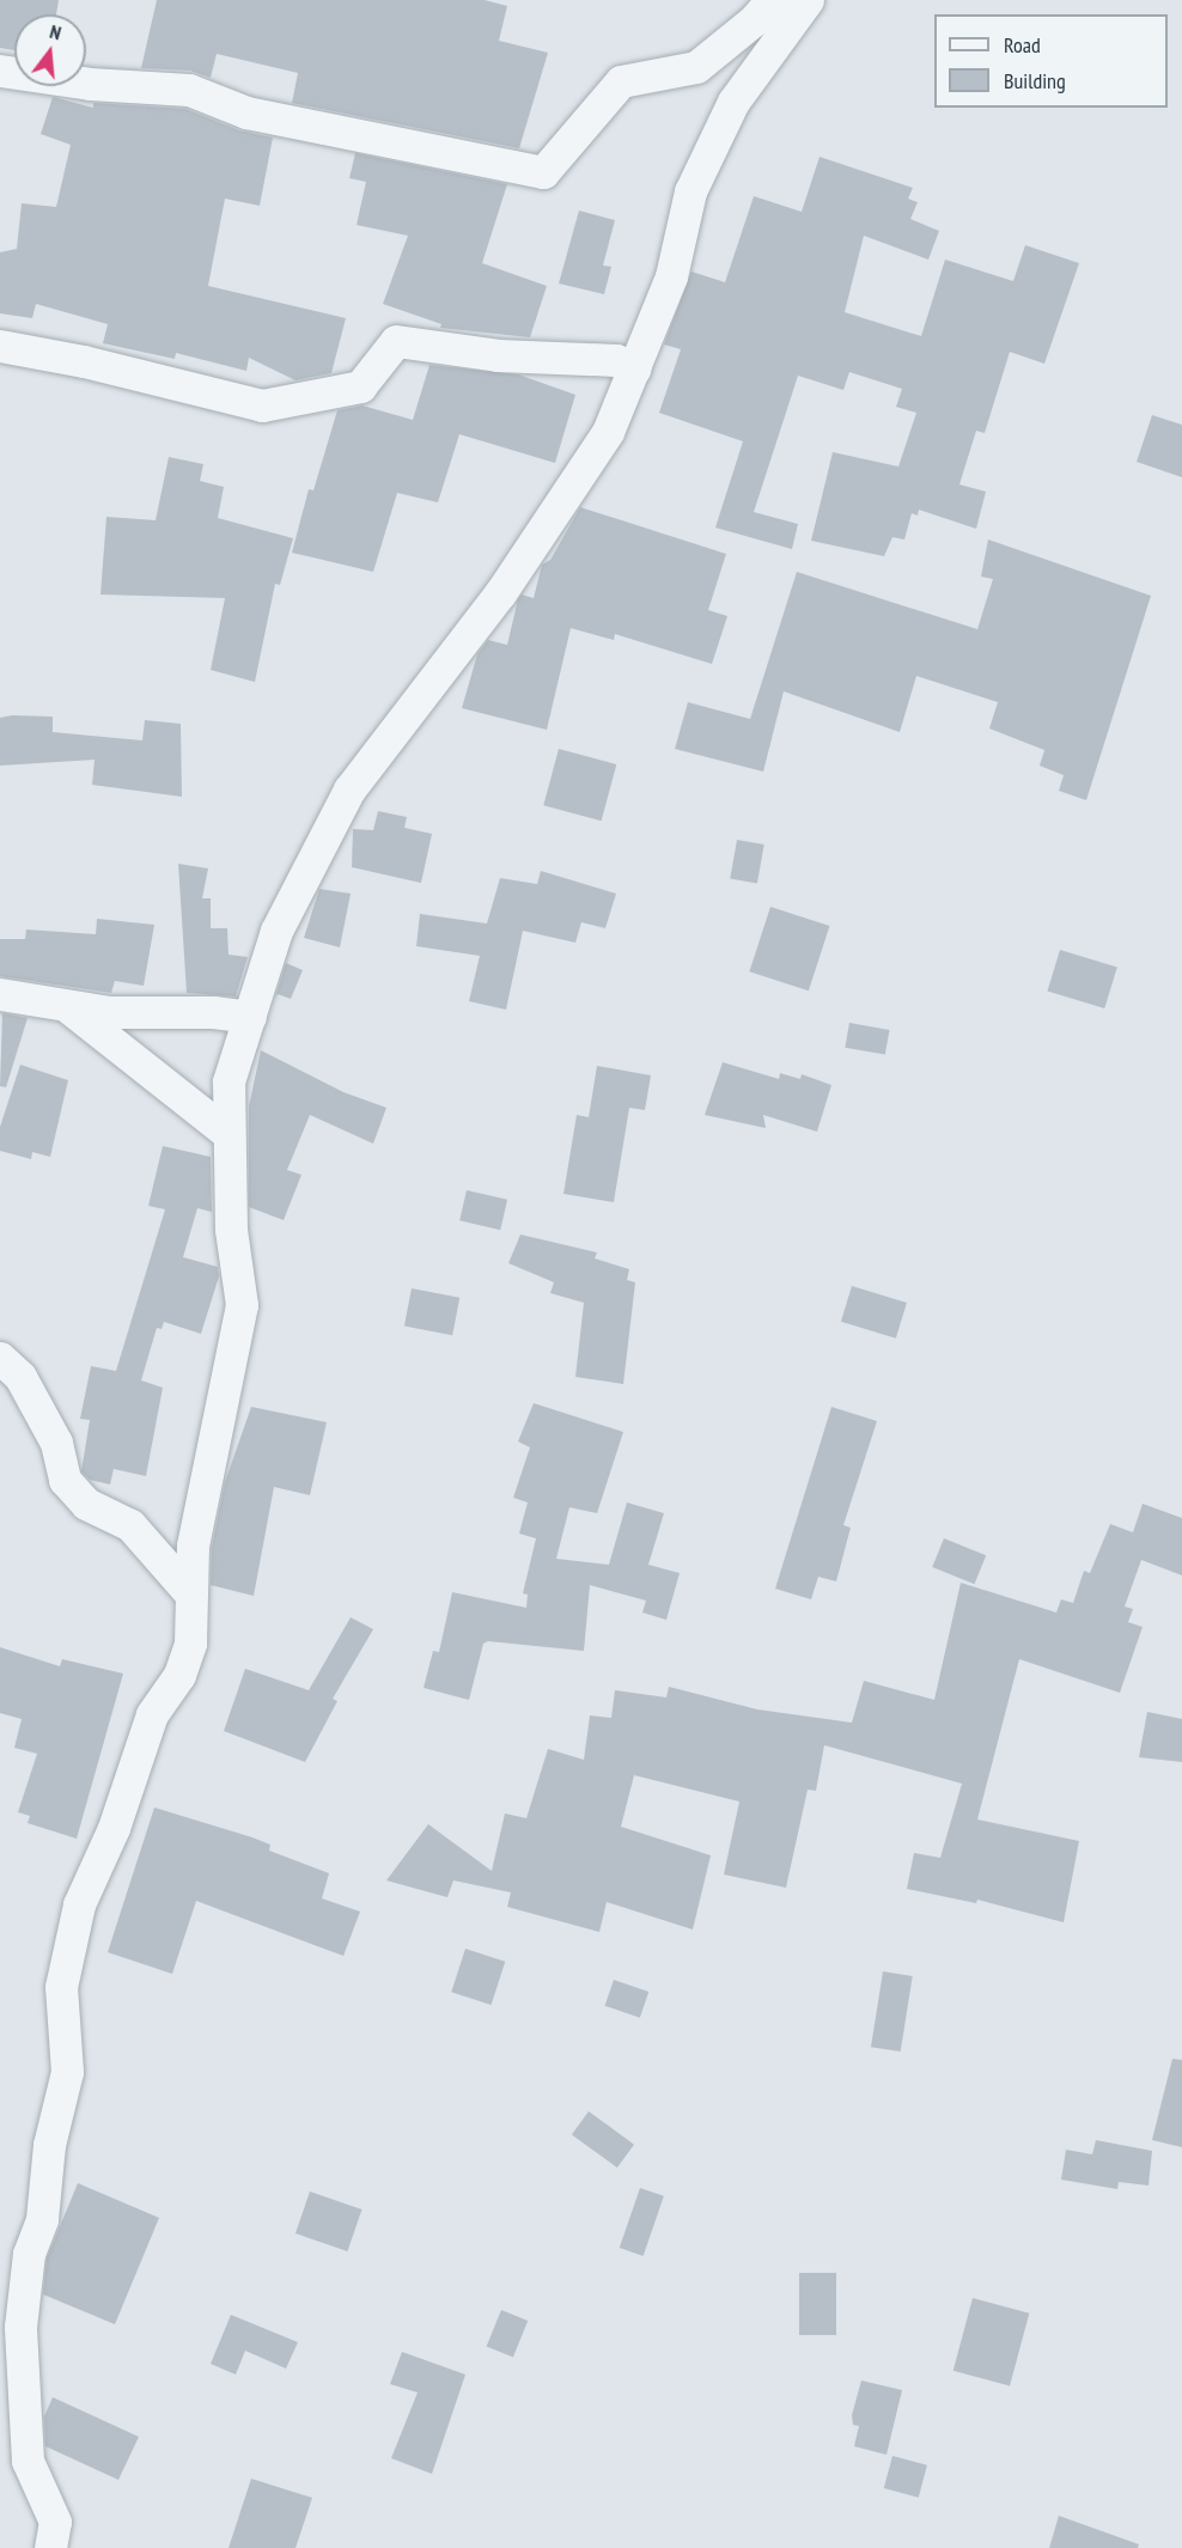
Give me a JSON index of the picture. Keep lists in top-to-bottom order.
{
  "legend": ["Road", "Building"],
  "north": "top"
}
